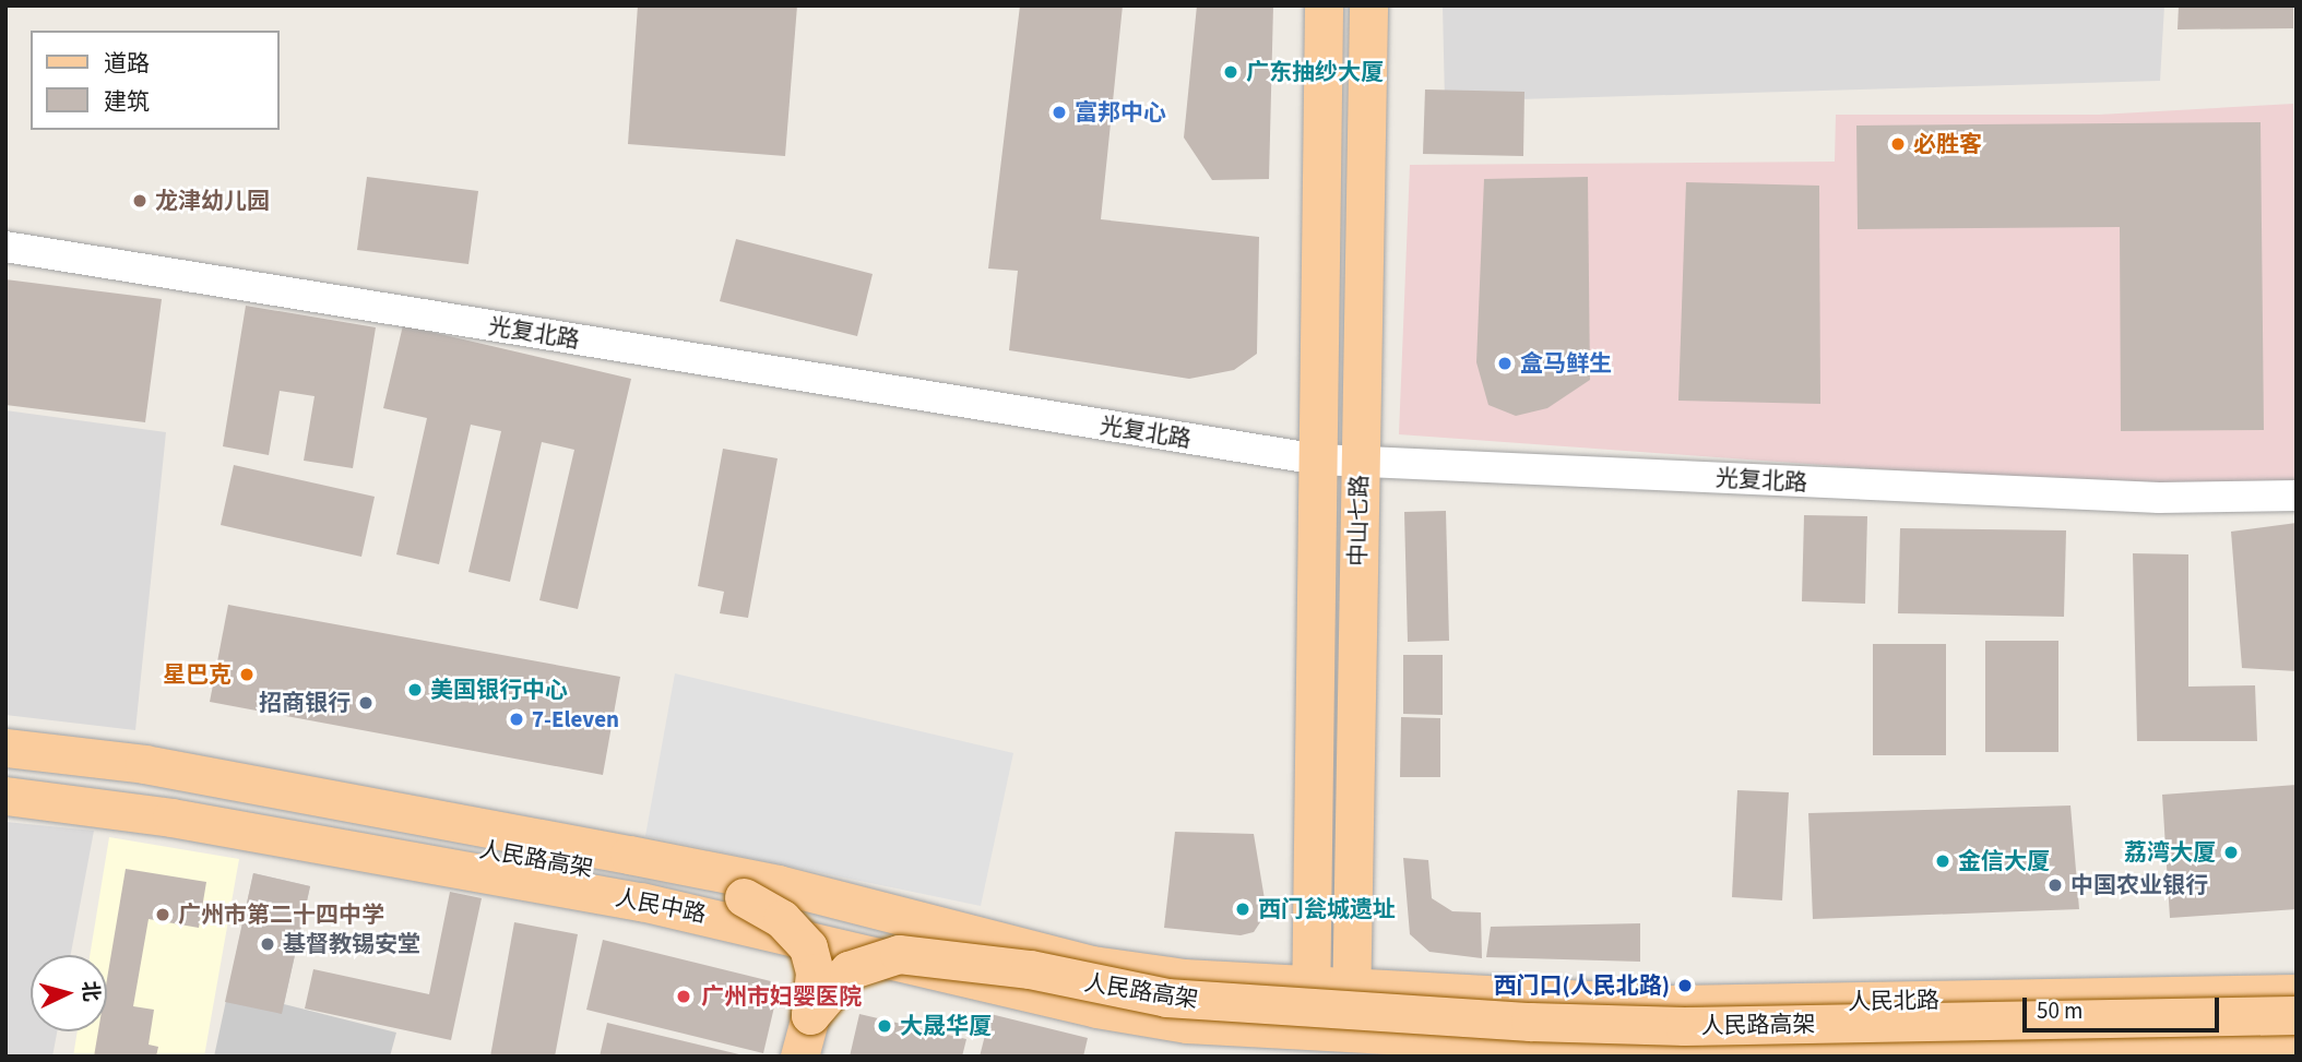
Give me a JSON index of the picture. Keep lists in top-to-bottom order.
{
  "streets": {
    "main road": [
      "中山七路",
      "人民路高架",
      "人民中路",
      "人民北路"
    ],
    "street": ["光复北路"]
  },
  "crossings": [
    ["光复北路", "中山七路"],
    ["中山七路", "人民中路"],
    ["中山七路", "人民北路"],
    ["人民中路", "人民北路"]
  ],
  "places": [
    "广东抽纱大厦",
    "富邦中心",
    "必胜客",
    "龙津幼儿园",
    "盒马鲜生",
    "星巴克",
    "美国银行中心",
    "招商银行",
    "7-Eleven",
    "荔湾大厦",
    "金信大厦",
    "中国农业银行",
    "西门瓮城遗址",
    "广州市第二十四中学",
    "基督教锡安堂",
    "西门口(人民北路)",
    "广州市妇婴医院",
    "大晟华厦"
  ],
  "legend": ["道路", "建筑"],
  "scale_bar": "50 m",
  "north": "right"
}
